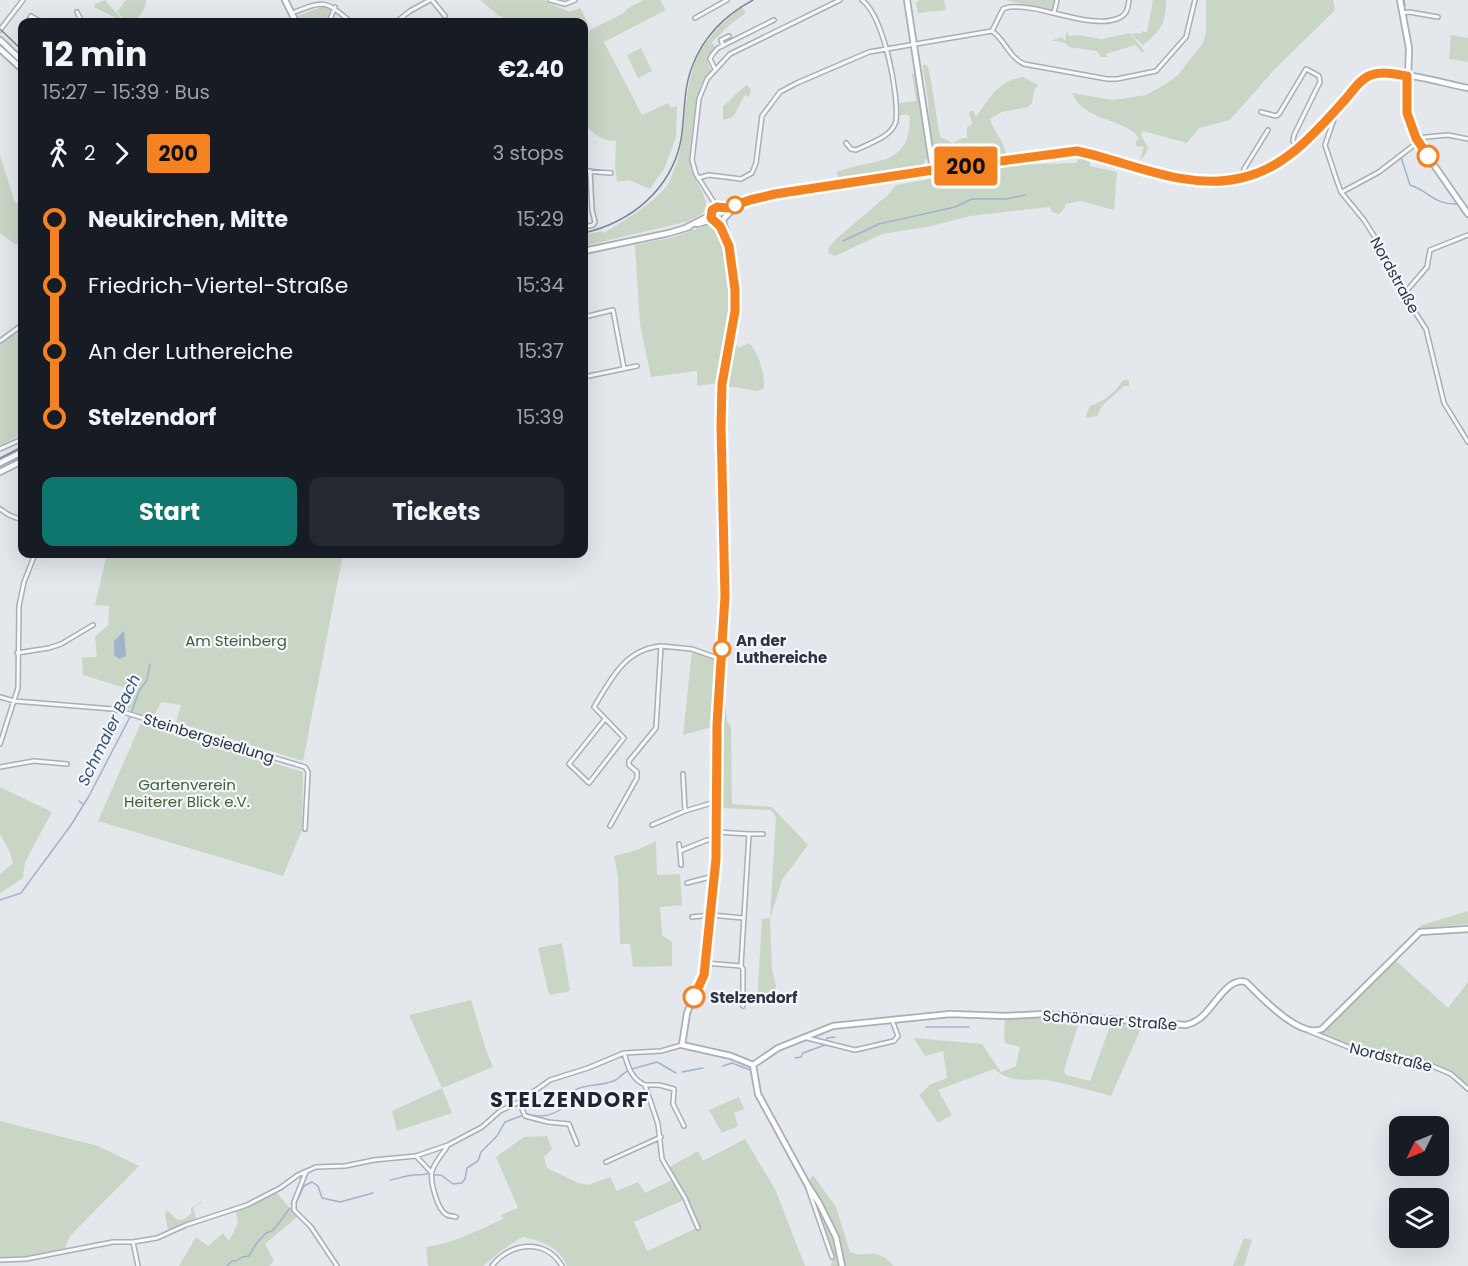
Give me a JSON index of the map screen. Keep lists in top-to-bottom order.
{
  "streets": {
    "main road": ["Schönauer Straße"],
    "street": ["Nordstraße", "Steinbergsiedlung"]
  },
  "crossings": [
    ["Nordstraße", "Schönauer Straße"]
  ],
  "districts": ["STELZENDORF"],
  "water": ["Schmaler Bach"],
  "parks": ["Am Steinberg", "Gartenverein Heiterer Blick e.V."],
  "places": ["An der Luthereiche", "Stelzendorf"],
  "lines": ["bus line 200"],
  "north": "bottom left",
  "page": {
    "on_map": "200",
    "heading": ["12 min", "15:27 – 15:39 · Bus", "€2.40"],
    "legs": ["2", "200", "3 stops"],
    "list": [
      {
        "name": "Neukirchen, Mitte",
        "value": "15:29"
      },
      {
        "name": "Friedrich-Viertel-Straße",
        "value": "15:34"
      },
      {
        "name": "An der Luthereiche",
        "value": "15:37"
      },
      {
        "name": "Stelzendorf",
        "value": "15:39"
      }
    ],
    "buttons": ["Start", "Tickets"]
  }
}
